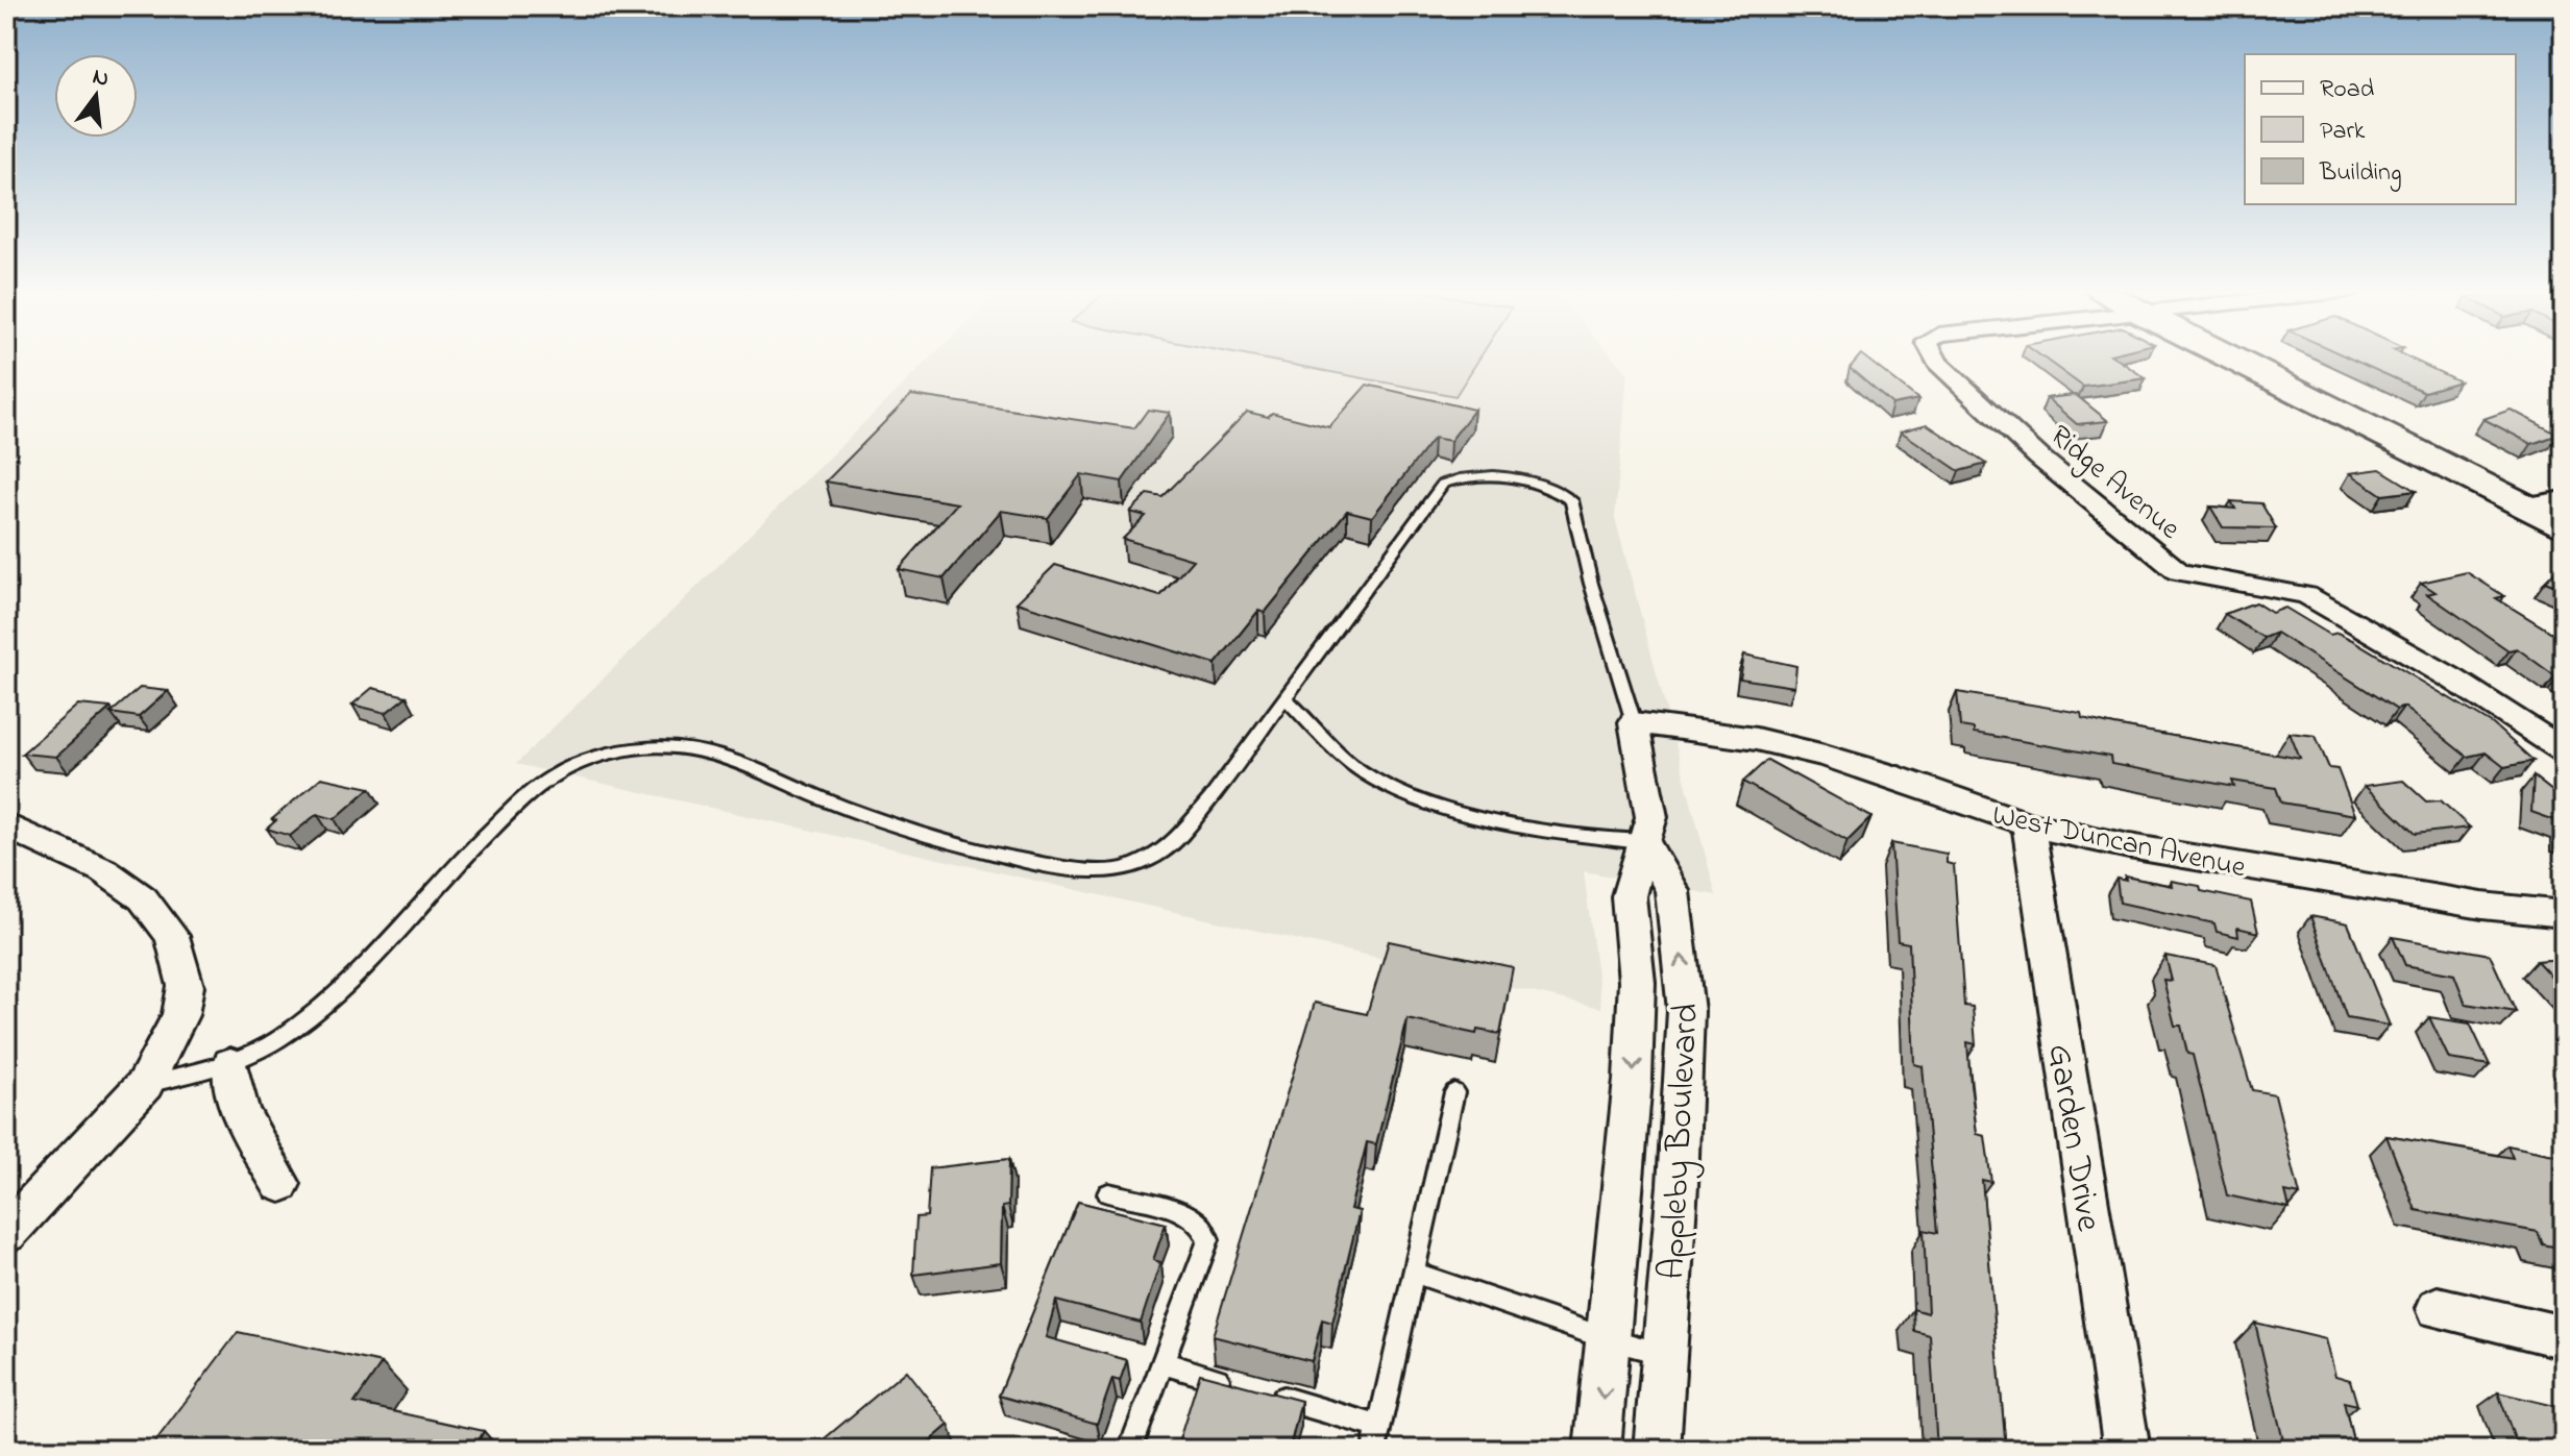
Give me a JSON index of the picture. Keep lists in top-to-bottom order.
{
  "streets": {
    "street": [
      "Ridge Avenue",
      "West Duncan Avenue",
      "Garden Drive",
      "Appleby Boulevard"
    ]
  },
  "crossings": [
    ["West Duncan Avenue", "Garden Drive"],
    ["West Duncan Avenue", "Appleby Boulevard"]
  ],
  "legend": ["Road", "Park", "Building"],
  "north": "top"
}
